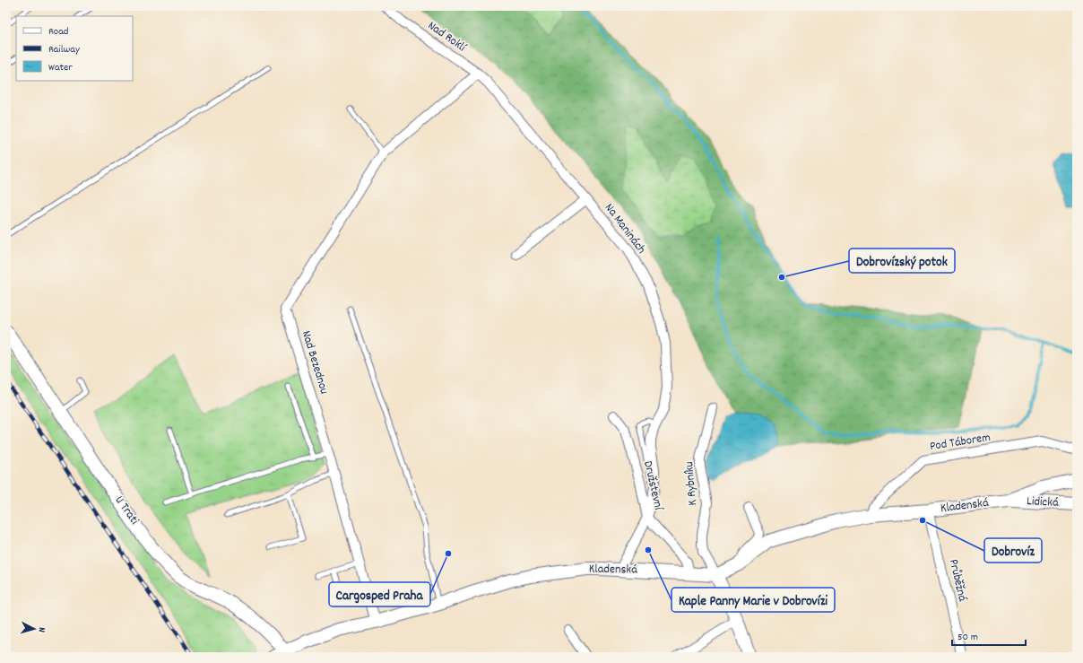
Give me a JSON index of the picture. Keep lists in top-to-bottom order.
{
  "streets": {
    "street": [
      "Nad Roklí",
      "Na Maninách",
      "Nad Bezednou",
      "Pod Táborem",
      "K Rybníku",
      "Družstevní",
      "Lidická",
      "Kladenská",
      "U Trati",
      "Průběžná"
    ]
  },
  "crossings": [
    ["Nad Roklí", "Na Maninách"],
    ["Nad Roklí", "Nad Bezednou"],
    ["Na Maninách", "Nad Bezednou"],
    ["Na Maninách", "Družstevní"],
    ["Na Maninách", "Kladenská"],
    ["Nad Bezednou", "Kladenská"],
    ["Pod Táborem", "Kladenská"],
    ["K Rybníku", "Kladenská"],
    ["Družstevní", "Kladenská"],
    ["Lidická", "Kladenská"],
    ["Kladenská", "U Trati"],
    ["Kladenská", "Průběžná"]
  ],
  "places": [
    "Dobrovízský potok",
    "Dobrovíz",
    "Kaple Panny Marie v Dobrovízi",
    "Cargosped Praha"
  ],
  "legend": ["Road", "Railway", "Water"],
  "scale_bar": "50 m",
  "north": "right"
}
